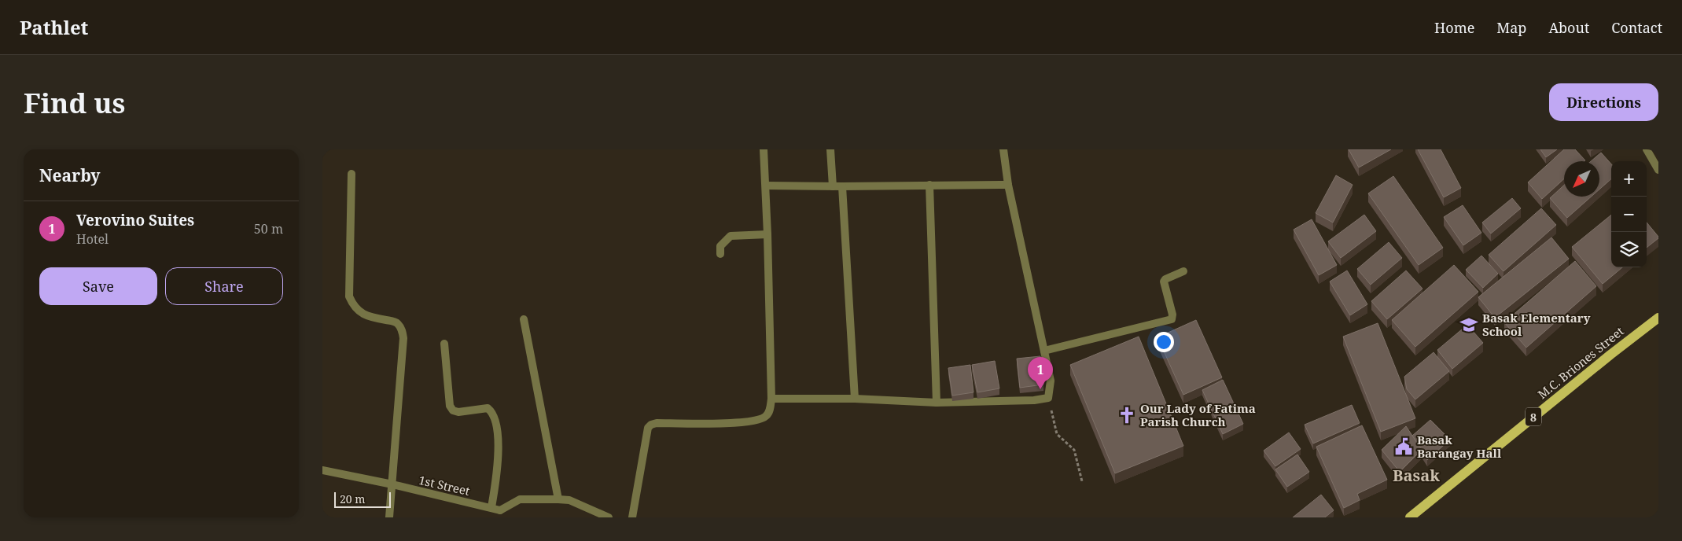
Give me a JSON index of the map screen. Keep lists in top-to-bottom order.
{
  "streets": {
    "main road": ["M.C. Briones Street", "8"],
    "street": ["1st Street"]
  },
  "districts": ["Basak"],
  "places": {
    "school or university": ["Basak Elementary School"],
    "church": ["Our Lady of Fatima Parish Church"],
    "public building": ["Basak Barangay Hall"]
  },
  "scale_bar": "20 m",
  "north": "bottom left",
  "page": {
    "header": "Pathlet",
    "nav": [
      "Home",
      "Map",
      "About",
      "Contact"
    ],
    "buttons": [
      "Directions",
      ["Save", "Share"]
    ],
    "title": "Find us",
    "heading": "Nearby",
    "map_buttons": ["+", "−"],
    "list": [
      {
        "mark": "1",
        "name": "Verovino Suites",
        "note": "Hotel",
        "value": "50 m"
      }
    ],
    "pins": "1",
    "scale": "20 m"
  }
}
